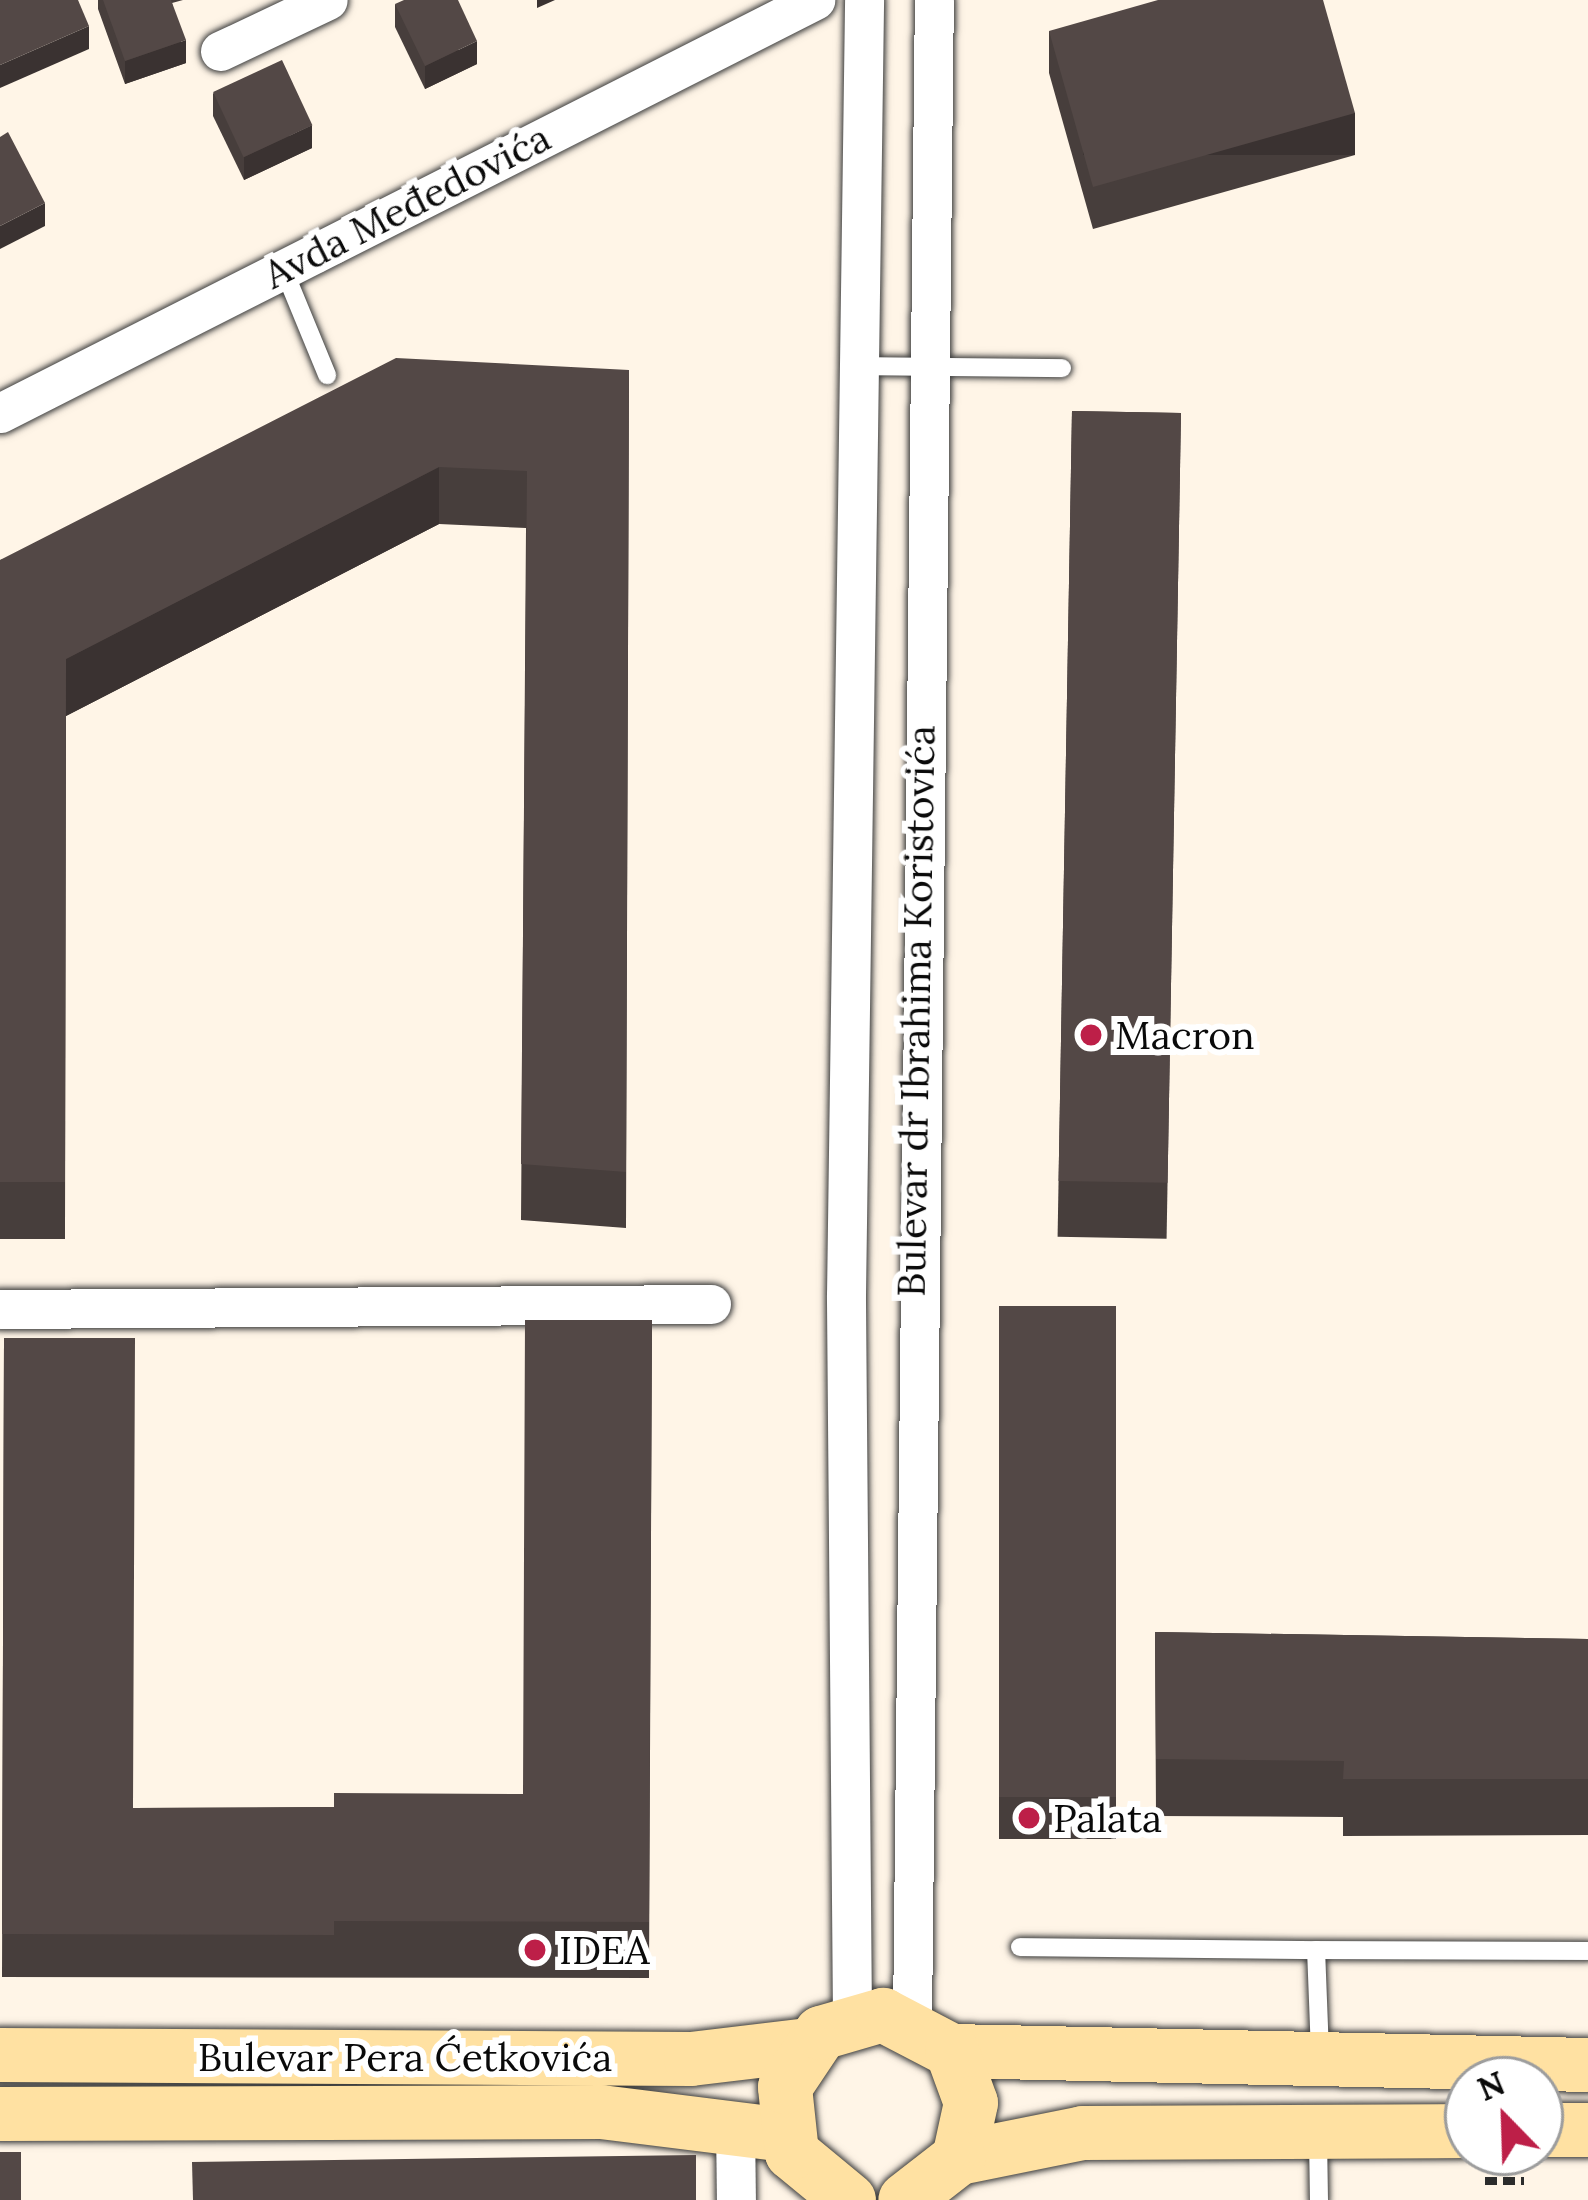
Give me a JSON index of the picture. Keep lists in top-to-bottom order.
{
  "streets": {
    "main road": ["Bulevar Pera Ćetkovića"],
    "street": ["Avda Međedovića", "Bulevar dr Ibrahima Koristovića"]
  },
  "crossings": [
    ["Bulevar dr Ibrahima Koristovića", "Bulevar Pera Ćetkovića"]
  ],
  "places": ["Macron", "Palata", "IDEA"],
  "north": "top left"
}
